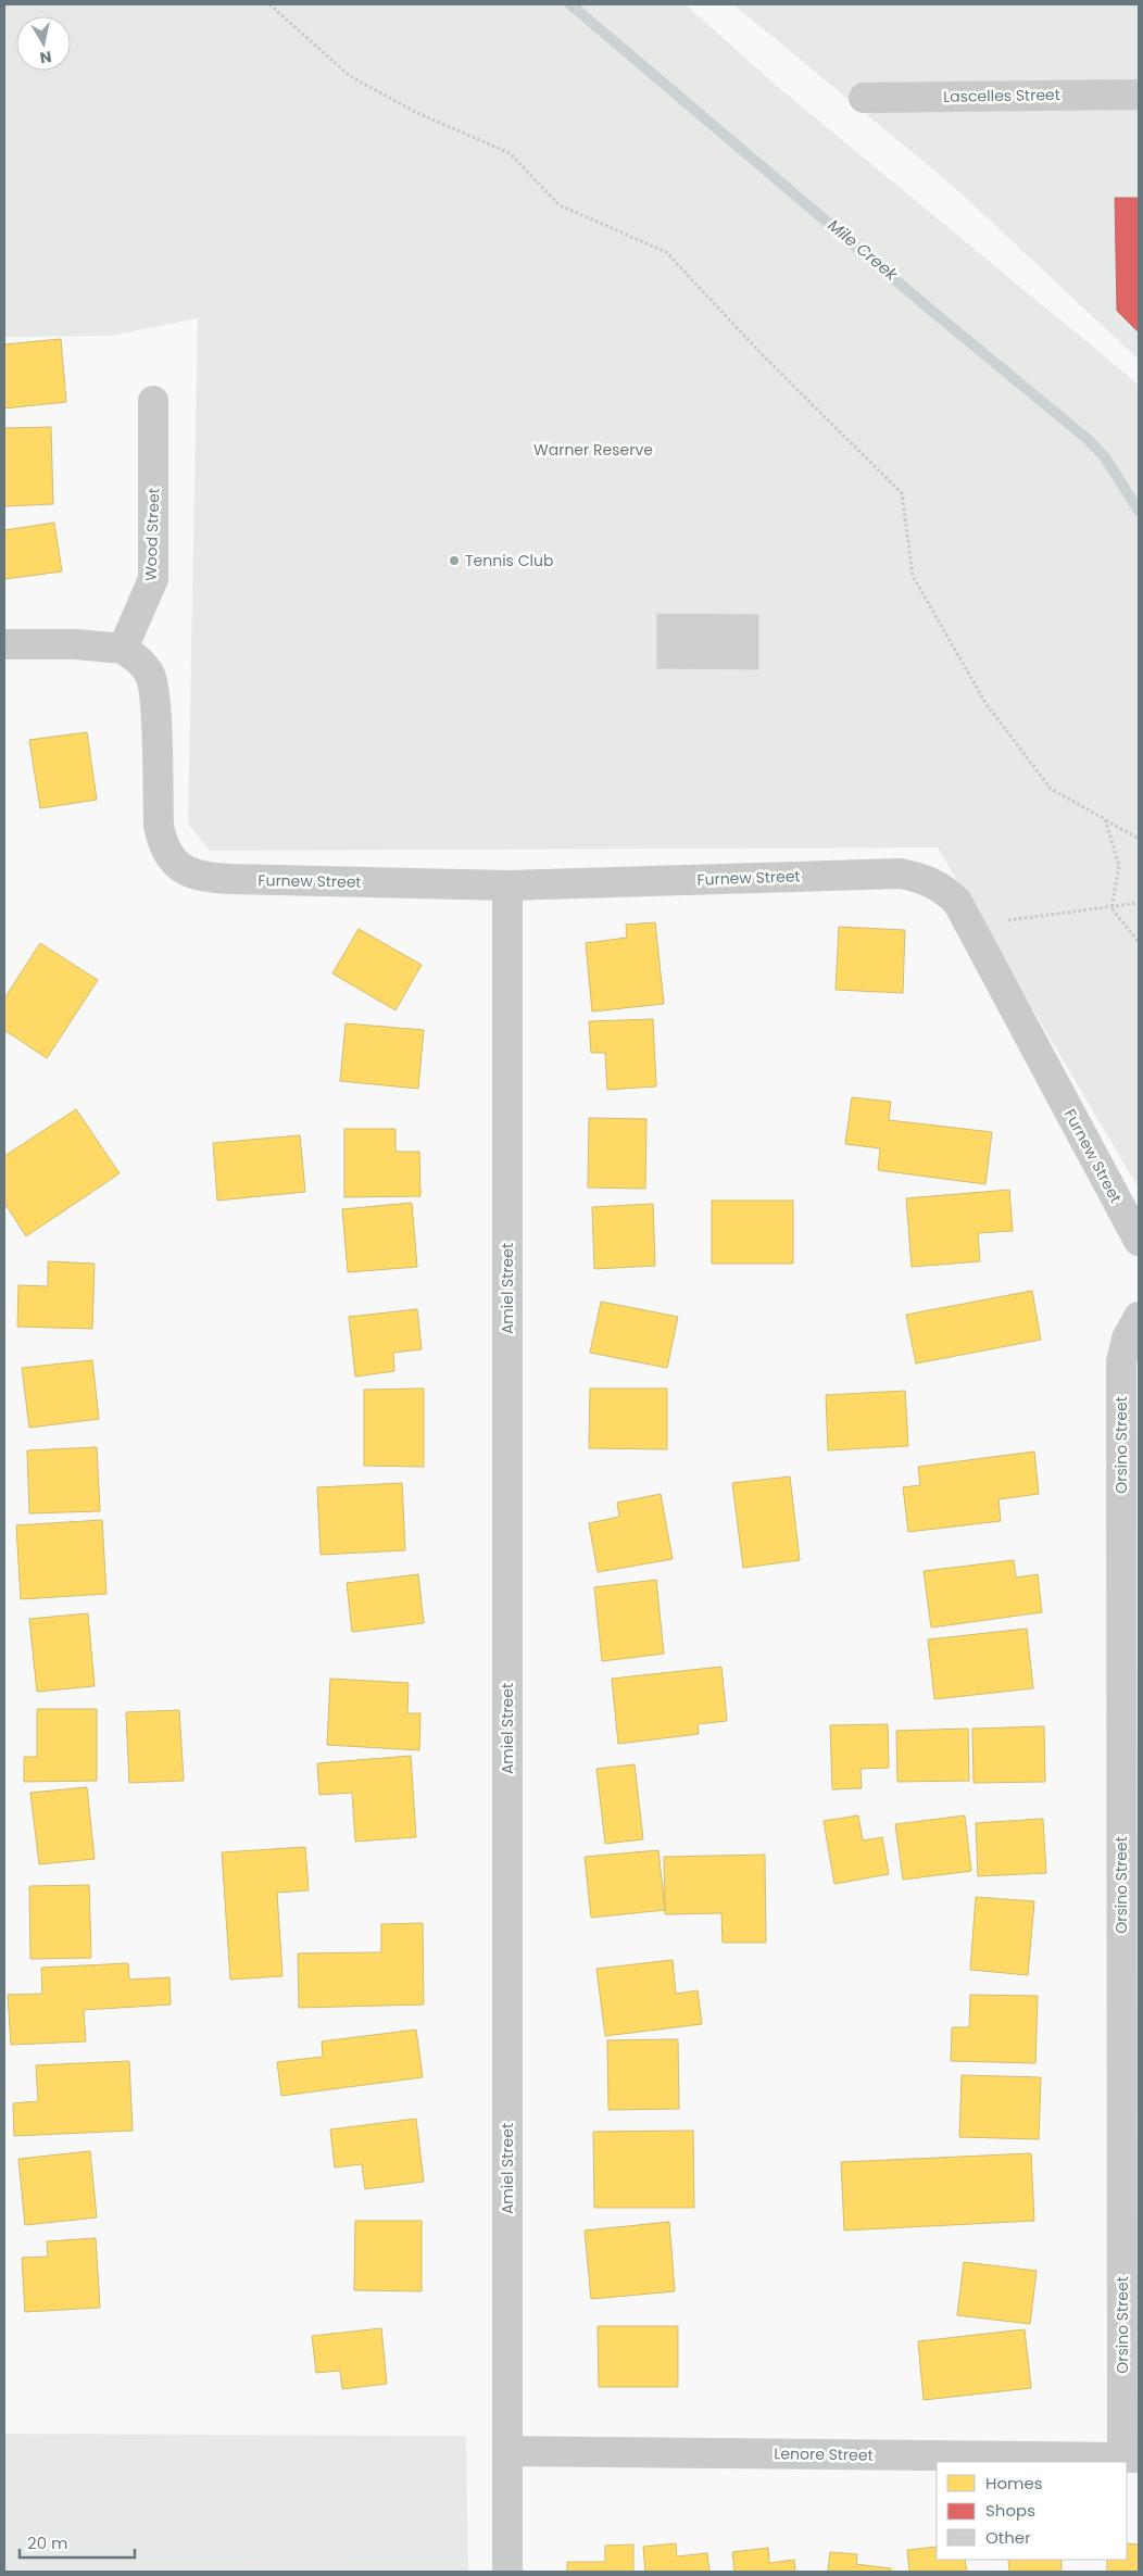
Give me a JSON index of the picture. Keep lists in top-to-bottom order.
{
  "streets": {
    "street": [
      "Lascelles Street",
      "Wood Street",
      "Furnew Street",
      "Amiel Street",
      "Orsino Street",
      "Lenore Street"
    ]
  },
  "crossings": [
    ["Wood Street", "Furnew Street"],
    ["Furnew Street", "Amiel Street"],
    ["Amiel Street", "Lenore Street"],
    ["Orsino Street", "Lenore Street"]
  ],
  "water": ["Mile Creek"],
  "parks": ["Warner Reserve"],
  "places": ["Tennis Club"],
  "legend": ["Homes", "Shops", "Other"],
  "scale_bar": "20 m",
  "north": "bottom"
}
